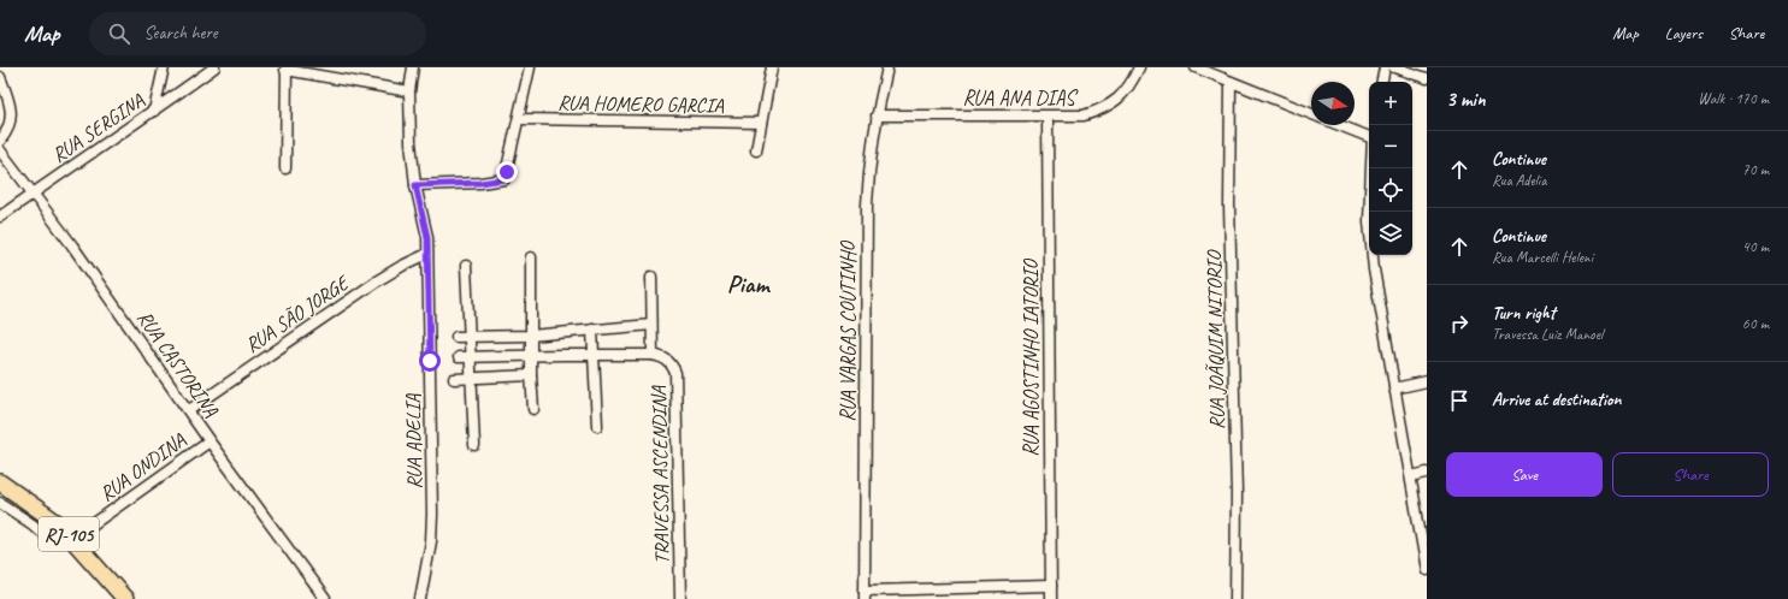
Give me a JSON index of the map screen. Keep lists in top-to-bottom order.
{
  "streets": {
    "main road": ["RJ-105"],
    "street": [
      "RUA ANA DIAS",
      "RUA HOMERO GARCIA",
      "RUA SERGINA",
      "RUA SÃO JORGE",
      "RUA VARGAS COUTINHO",
      "RUA JOÃQUIM NITORIO",
      "RUA AGOSTINHO IATORIO",
      "RUA CASTORINA",
      "RUA ADELIA",
      "RUA ONDINA",
      "TRAVESSA ASCENDINA"
    ]
  },
  "crossings": [
    ["RUA ANA DIAS", "RUA VARGAS COUTINHO"],
    ["RUA ANA DIAS", "RUA AGOSTINHO IATORIO"],
    ["RUA SERGINA", "RUA CASTORINA"],
    ["RUA SÃO JORGE", "RUA CASTORINA"],
    ["RUA SÃO JORGE", "RUA ADELIA"],
    ["RUA CASTORINA", "RUA ONDINA"],
    ["RUA ONDINA", "RJ-105"]
  ],
  "districts": ["Piam"],
  "north": "right",
  "page": {
    "header": "Map",
    "search": "Search here",
    "nav": ["Map", "Layers", "Share"],
    "heading": ["3 min", "Walk · 170 m"],
    "map_buttons": ["+", "−"],
    "list": [
      ["Continue", "Rua Adelia", "70 m"],
      ["Continue", "Rua Marcelli Heleni", "40 m"],
      ["Turn right", "Travessa Luiz Manoel", "60 m"],
      "Arrive at destination"
    ],
    "buttons": ["Save", "Share"]
  }
}
